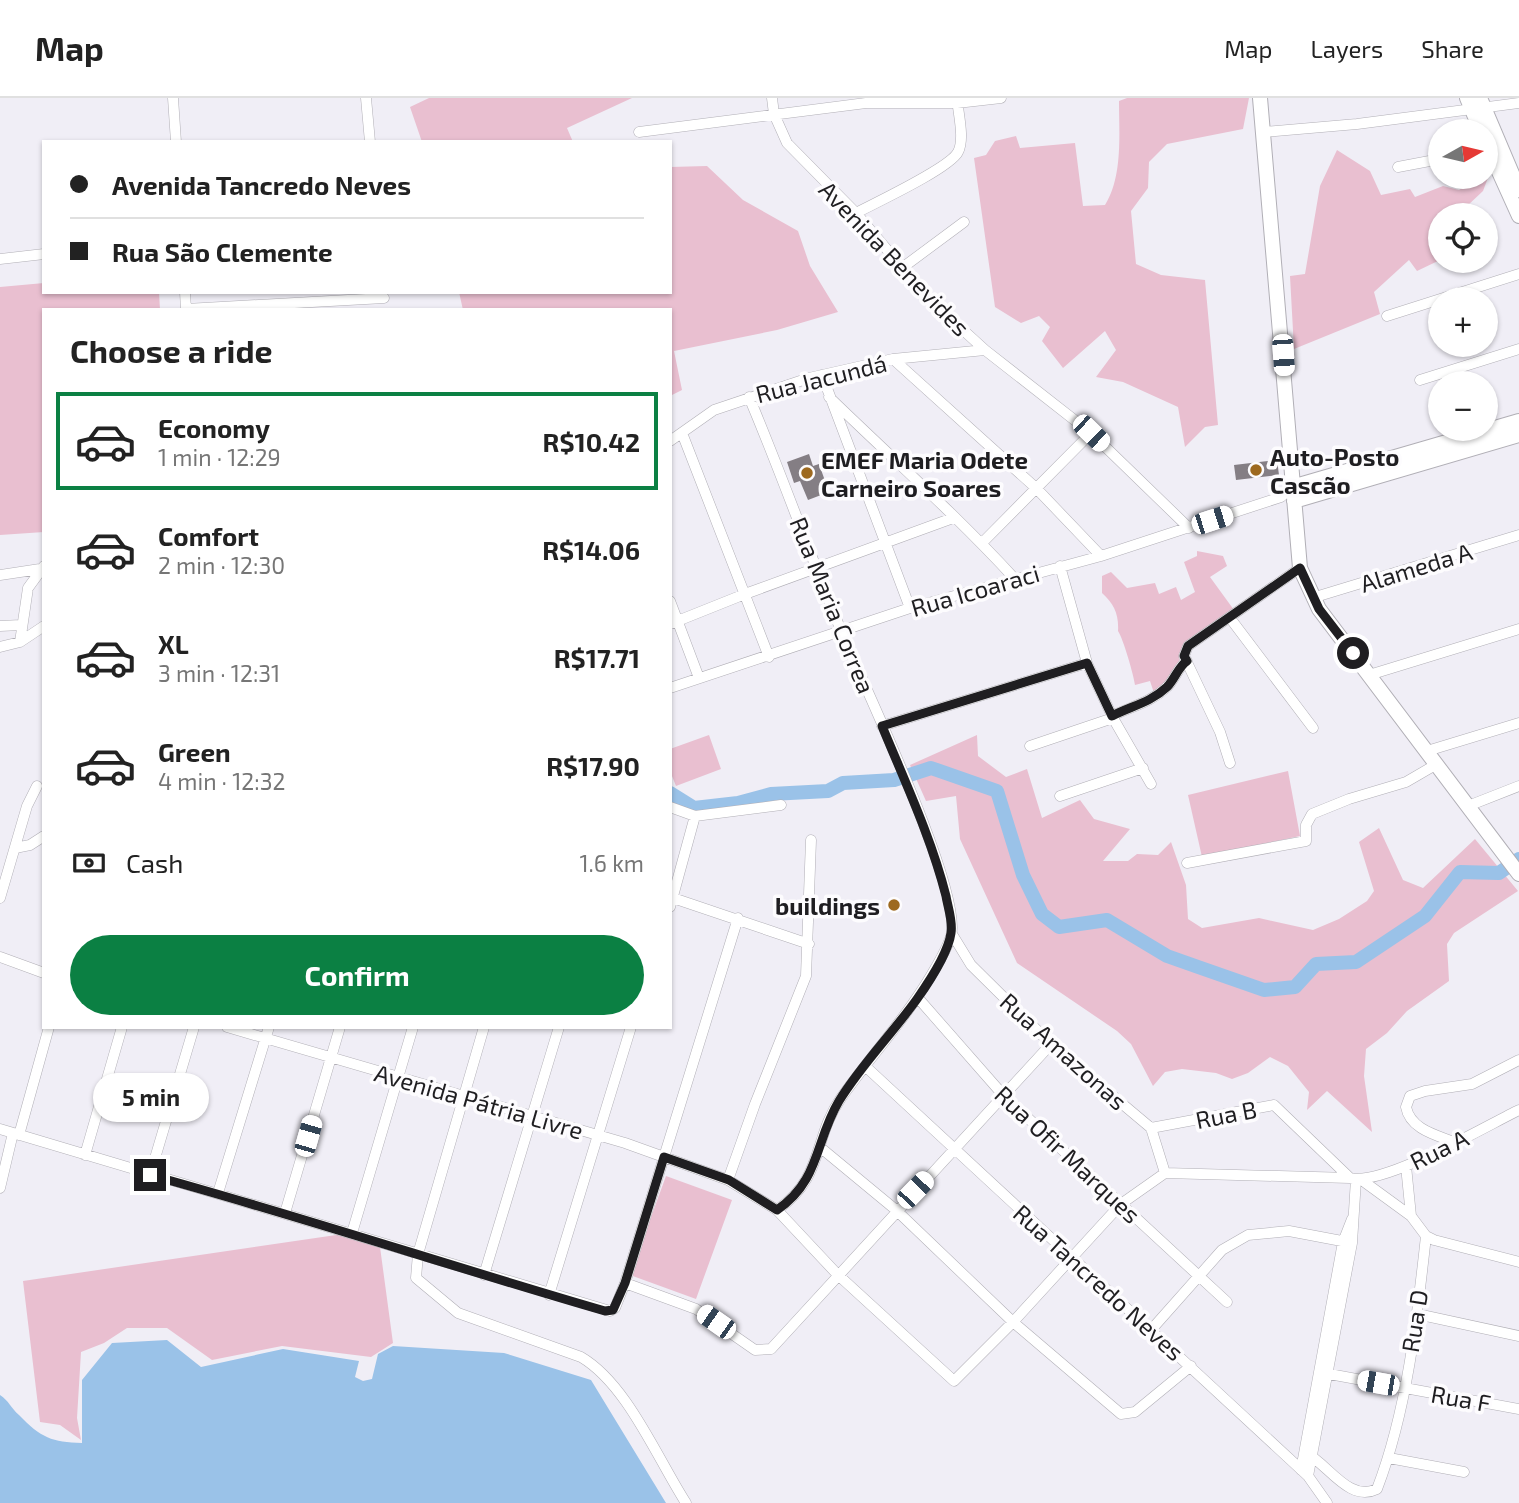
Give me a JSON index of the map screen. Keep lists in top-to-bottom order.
{
  "streets": {
    "street": [
      "Avenida Benevides",
      "Rua Jacundá",
      "Alameda A",
      "Rua Icoaraci",
      "Rua Maria Correa",
      "Rua Amazonas",
      "Avenida Pátria Livre",
      "Rua B",
      "Rua A",
      "Rua Ofir Marques",
      "Rua Tancredo Neves",
      "Rua D",
      "Rua F"
    ]
  },
  "crossings": [
    ["Avenida Benevides", "Rua Jacundá"],
    ["Avenida Benevides", "Rua Icoaraci"],
    ["Rua Jacundá", "Rua Maria Correa"],
    ["Rua Icoaraci", "Rua Maria Correa"],
    ["Rua Maria Correa", "Rua Amazonas"],
    ["Rua Amazonas", "Rua B"],
    ["Rua B", "Rua A"],
    ["Rua B", "Rua D"],
    ["Rua D", "Rua F"]
  ],
  "places": ["Auto-Posto Cascão", "EMEF Maria Odete Carneiro Soares", "buildings"],
  "north": "right",
  "page": {
    "header": "Map",
    "nav": ["Map", "Layers", "Share"],
    "map_buttons": ["+", "−"],
    "banner": ["Avenida Tancredo Neves", "Rua São Clemente"],
    "heading": "Choose a ride",
    "list": [
      {
        "name": "Economy",
        "note": "1 min · 12:29",
        "value": "R$10.42"
      },
      {
        "name": "Comfort",
        "note": "2 min · 12:30",
        "value": "R$14.06"
      },
      {
        "name": "XL",
        "note": "3 min · 12:31",
        "value": "R$17.71"
      },
      {
        "name": "Green",
        "note": "4 min · 12:32",
        "value": "R$17.90"
      }
    ],
    "pay": ["Cash", "1.6 km"],
    "buttons": "Confirm",
    "bubble": "5 min"
  }
}
